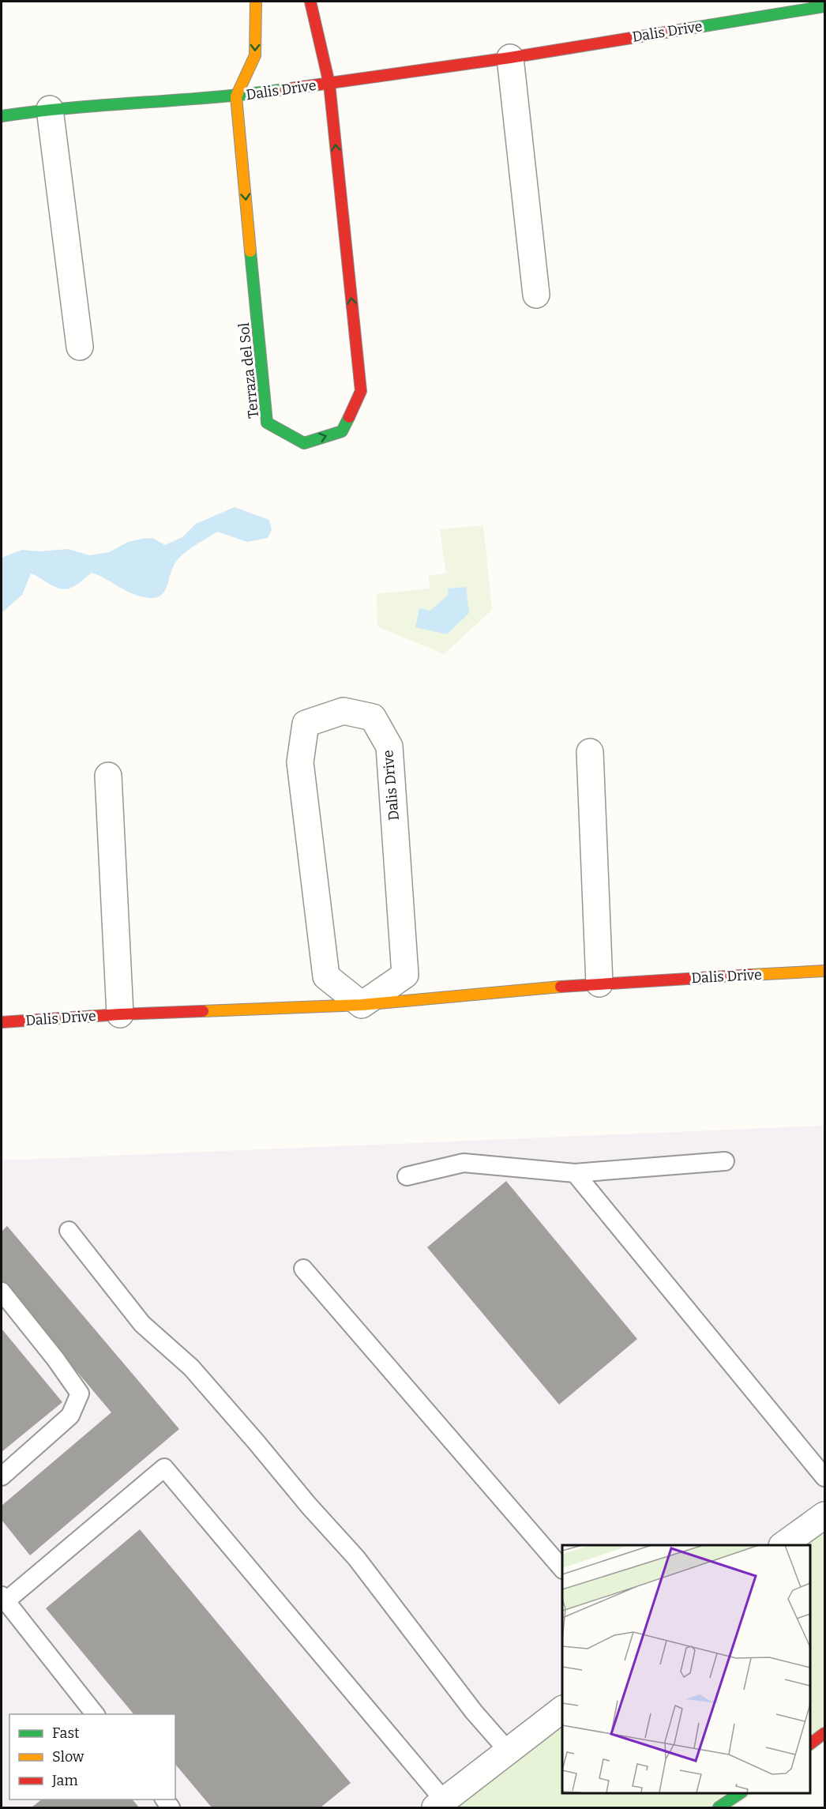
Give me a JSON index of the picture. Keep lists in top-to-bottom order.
{
  "streets": {
    "main road": ["Dalis Drive", "Terraza del Sol"]
  },
  "crossings": [
    ["Dalis Drive", "Terraza del Sol"]
  ],
  "legend": ["Fast", "Slow", "Jam"]
}
